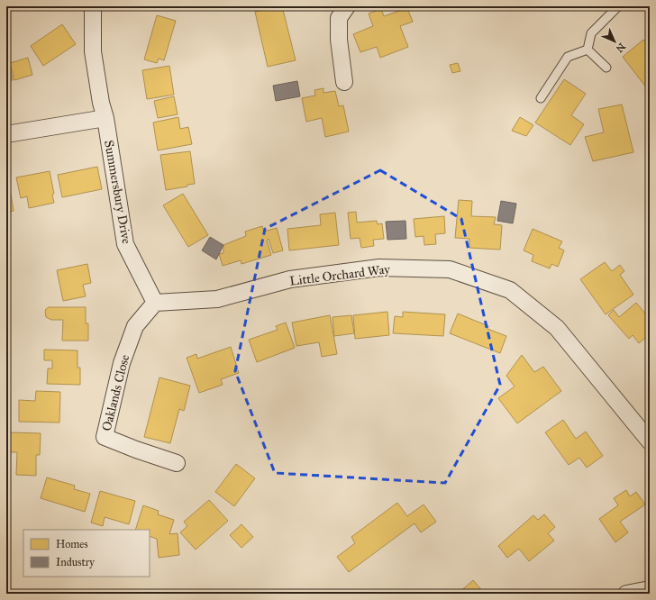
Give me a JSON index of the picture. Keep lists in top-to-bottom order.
{
  "streets": {
    "street": ["Summersbury Drive", "Little Orchard Way", "Oaklands Close"]
  },
  "crossings": [
    ["Summersbury Drive", "Little Orchard Way"],
    ["Summersbury Drive", "Oaklands Close"],
    ["Little Orchard Way", "Oaklands Close"]
  ],
  "legend": ["Homes", "Industry"],
  "north": "bottom right"
}
